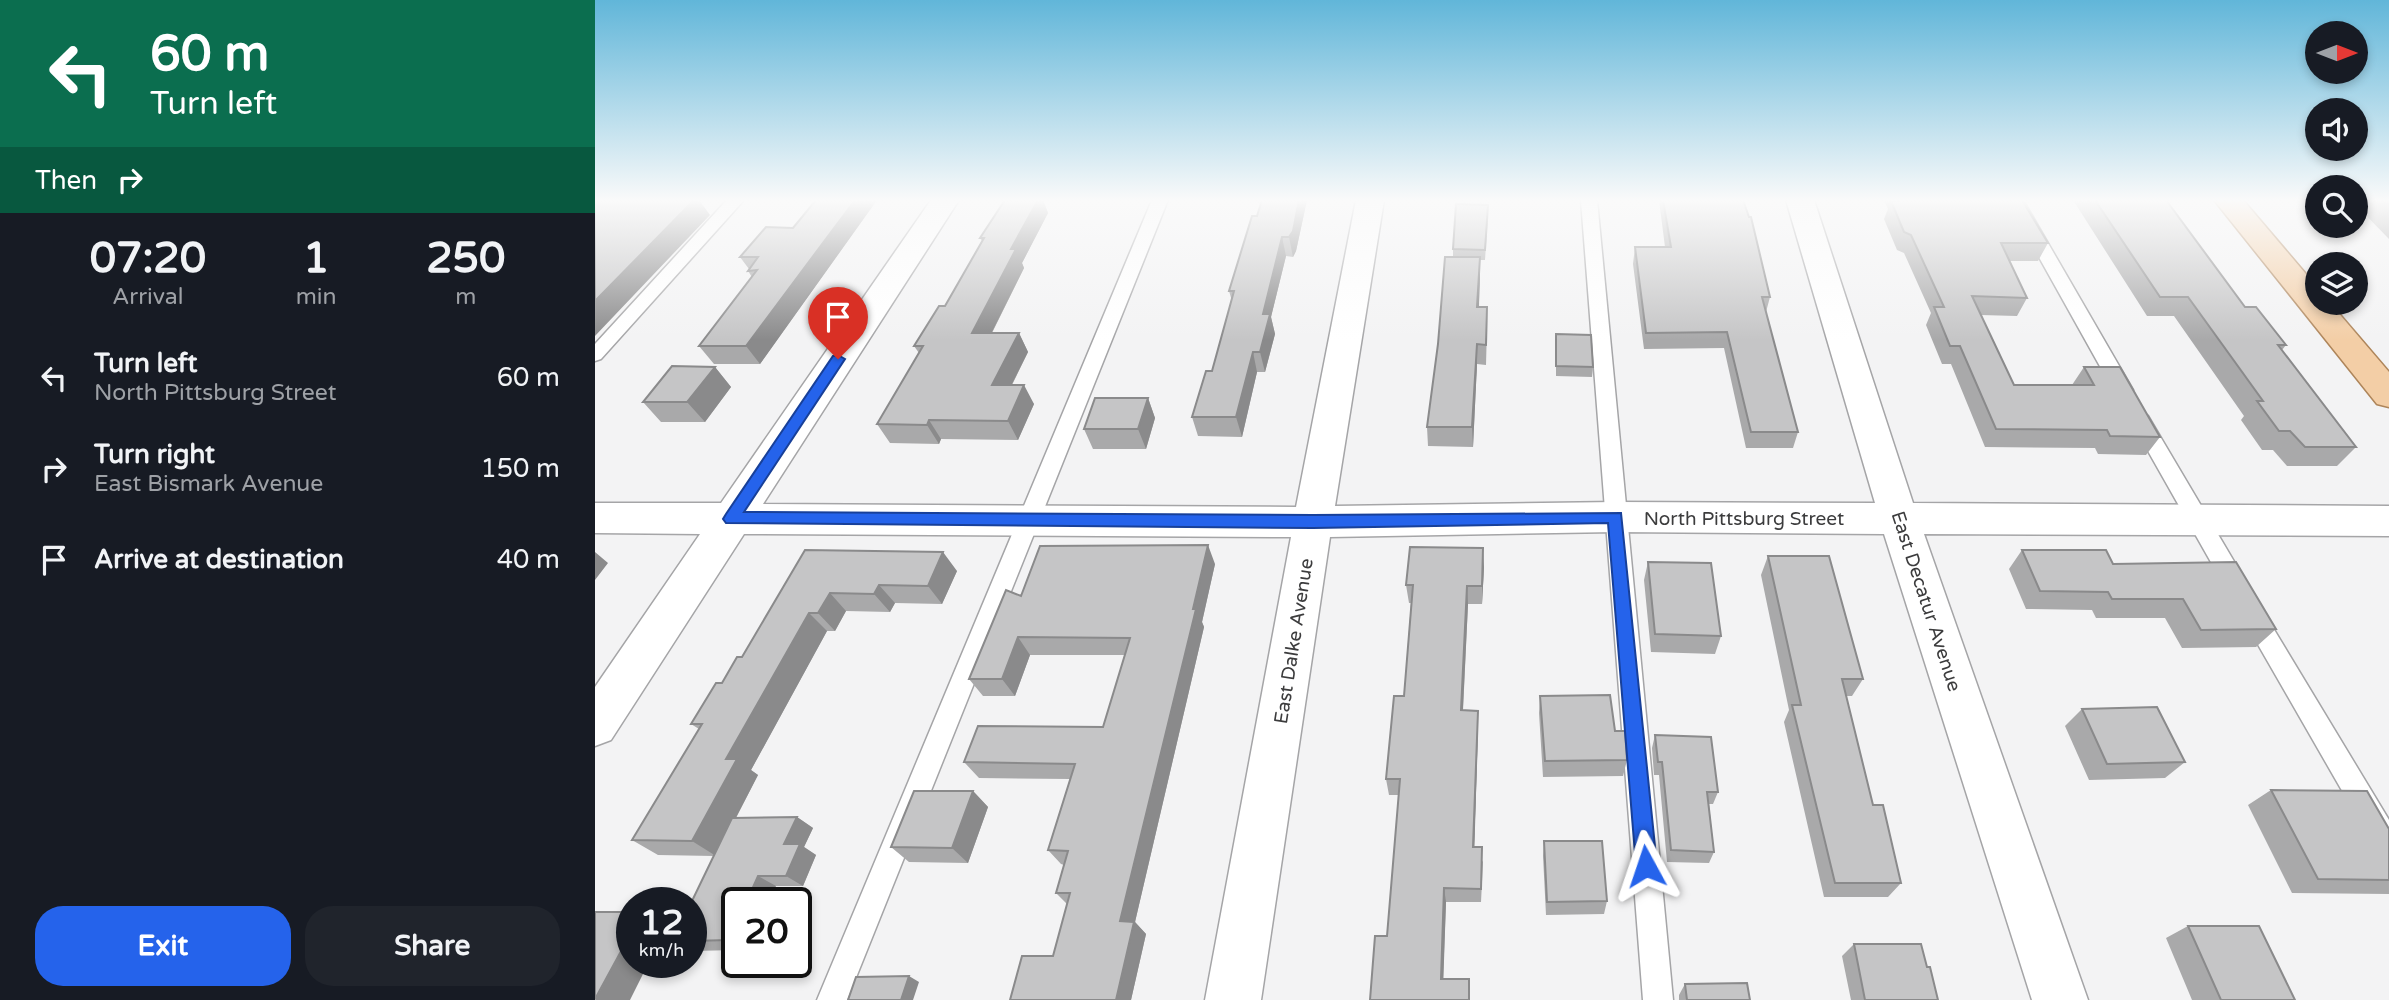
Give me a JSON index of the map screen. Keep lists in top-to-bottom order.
{
  "streets": {
    "street": ["North Pittsburg Street", "East Decatur Avenue", "East Dalke Avenue"]
  },
  "crossings": [
    ["North Pittsburg Street", "East Decatur Avenue"],
    ["North Pittsburg Street", "East Dalke Avenue"]
  ],
  "north": "right",
  "page": {
    "turn": ["60 m", "Turn left"],
    "then": "Then",
    "eta": [
      "07:20",
      "Arrival",
      "1",
      "min",
      "250",
      "m"
    ],
    "list": [
      {
        "name": "Turn left",
        "note": "North Pittsburg Street",
        "value": "60 m"
      },
      {
        "name": "Turn right",
        "note": "East Bismark Avenue",
        "value": "150 m"
      },
      {
        "name": "Arrive at destination",
        "value": "40 m"
      }
    ],
    "speed": "12 km/h",
    "limit": "20",
    "buttons": ["Exit", "Share"]
  }
}
